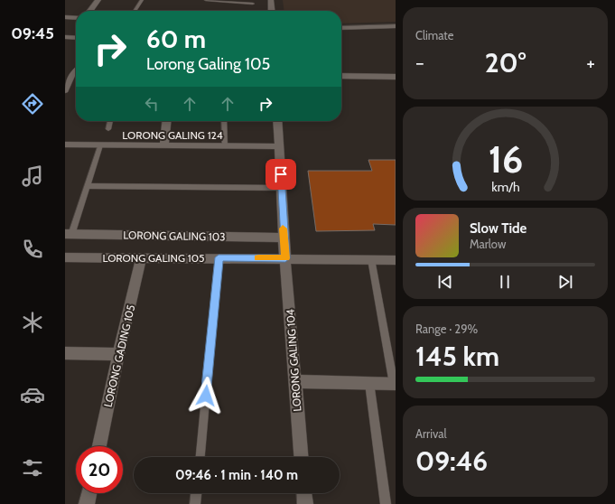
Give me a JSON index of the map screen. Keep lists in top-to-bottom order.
{
  "streets": {
    "street": [
      "LORONG GALING 124",
      "LORONG GALING 103",
      "LORONG GALING 105",
      "LORONG GADING 105",
      "LORONG GALING 104"
    ]
  },
  "crossings": [
    ["LORONG GALING 124", "LORONG GALING 104"],
    ["LORONG GALING 103", "LORONG GALING 104"],
    ["LORONG GALING 105", "LORONG GADING 105"],
    ["LORONG GALING 105", "LORONG GALING 104"]
  ],
  "page": {
    "tabs": "09:45",
    "tile": [
      "Climate",
      ["Range · 29%", "145 km"],
      ["Arrival", "09:46"]
    ],
    "turn": ["60 m", "Lorong Galing 105"],
    "heat": ["−", "20°", "+"],
    "song": ["Slow Tide", "Marlow"],
    "limit": "20",
    "trip": "09:46 · 1 min · 140 m",
    "gauge": ["16", "km/h"]
  }
}
